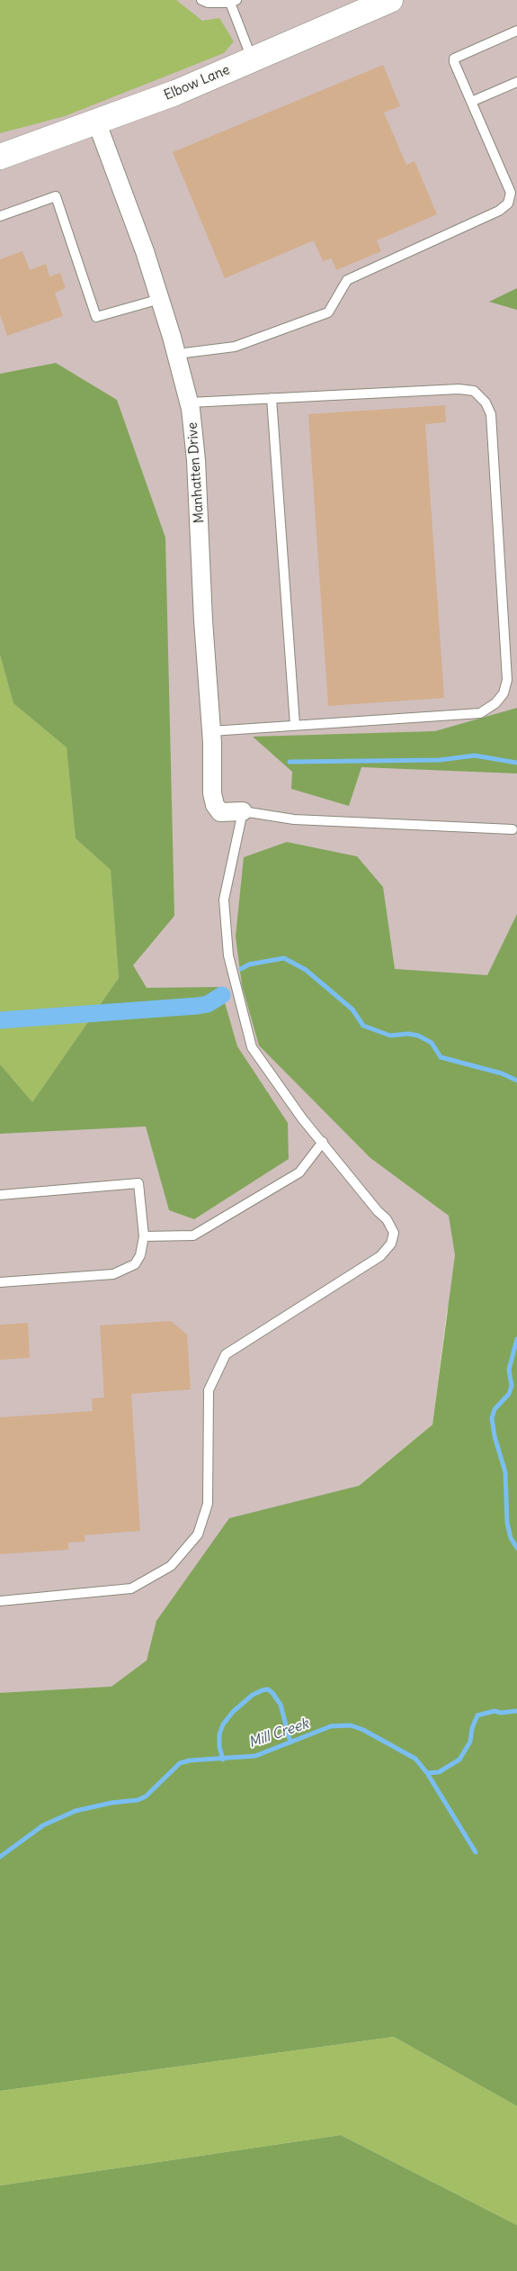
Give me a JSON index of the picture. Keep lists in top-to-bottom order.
{
  "streets": {
    "street": ["Elbow Lane", "Manhatten Drive"]
  },
  "crossings": [
    ["Elbow Lane", "Manhatten Drive"]
  ],
  "water": ["Mill Creek"]
}
